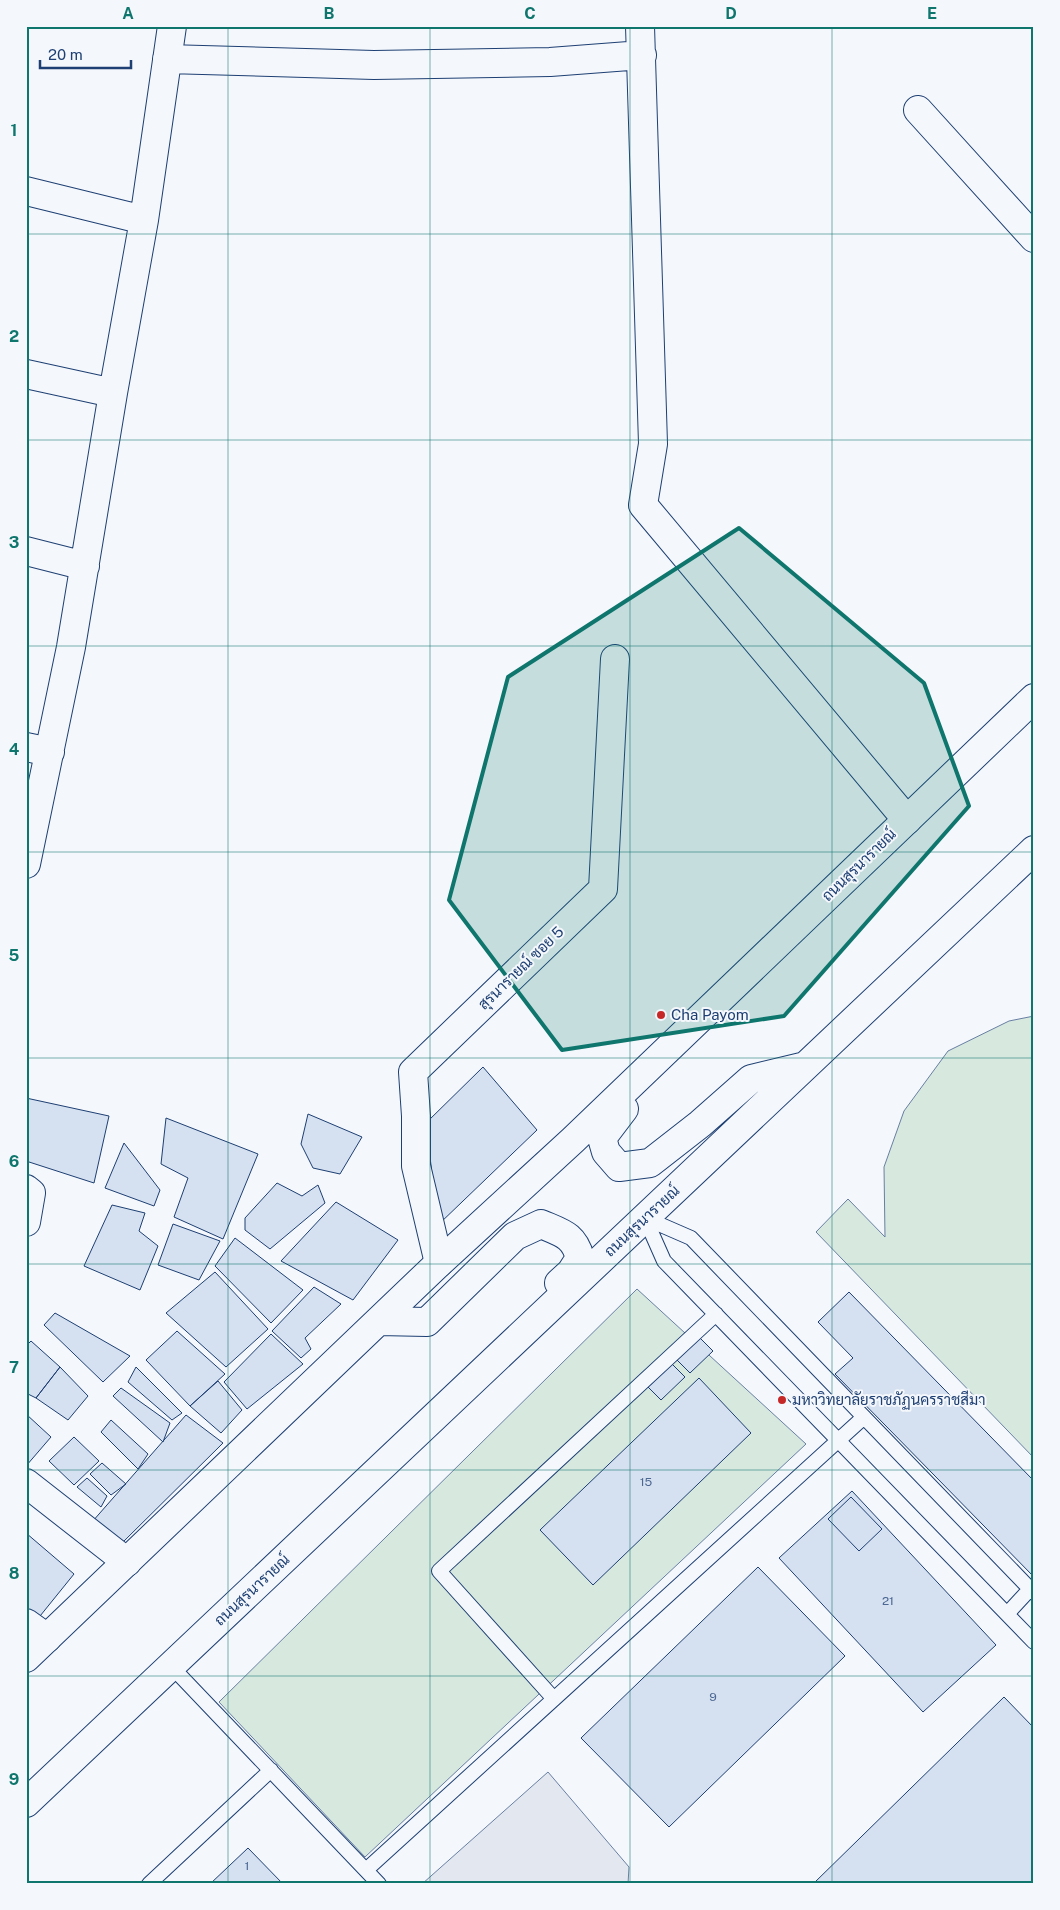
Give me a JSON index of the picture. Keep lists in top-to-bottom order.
{
  "streets": {
    "main road": ["ถนนสุรนารายณ์", "สุรนารายณ์ ซอย 5"]
  },
  "crossings": [
    ["ถนนสุรนารายณ์", "สุรนารายณ์ ซอย 5"]
  ],
  "places": ["Cha Payom", "มหาวิทยาลัยราชภัฏนครราชสีมา"],
  "house_numbers": [
    "15",
    "21",
    "9",
    "1"
  ],
  "scale_bar": "20 m",
  "grid": {
    "columns": [
      "A",
      "B",
      "C",
      "D",
      "E"
    ],
    "rows": [
      "1",
      "2",
      "3",
      "4",
      "5",
      "6",
      "7",
      "8",
      "9"
    ]
  }
}
